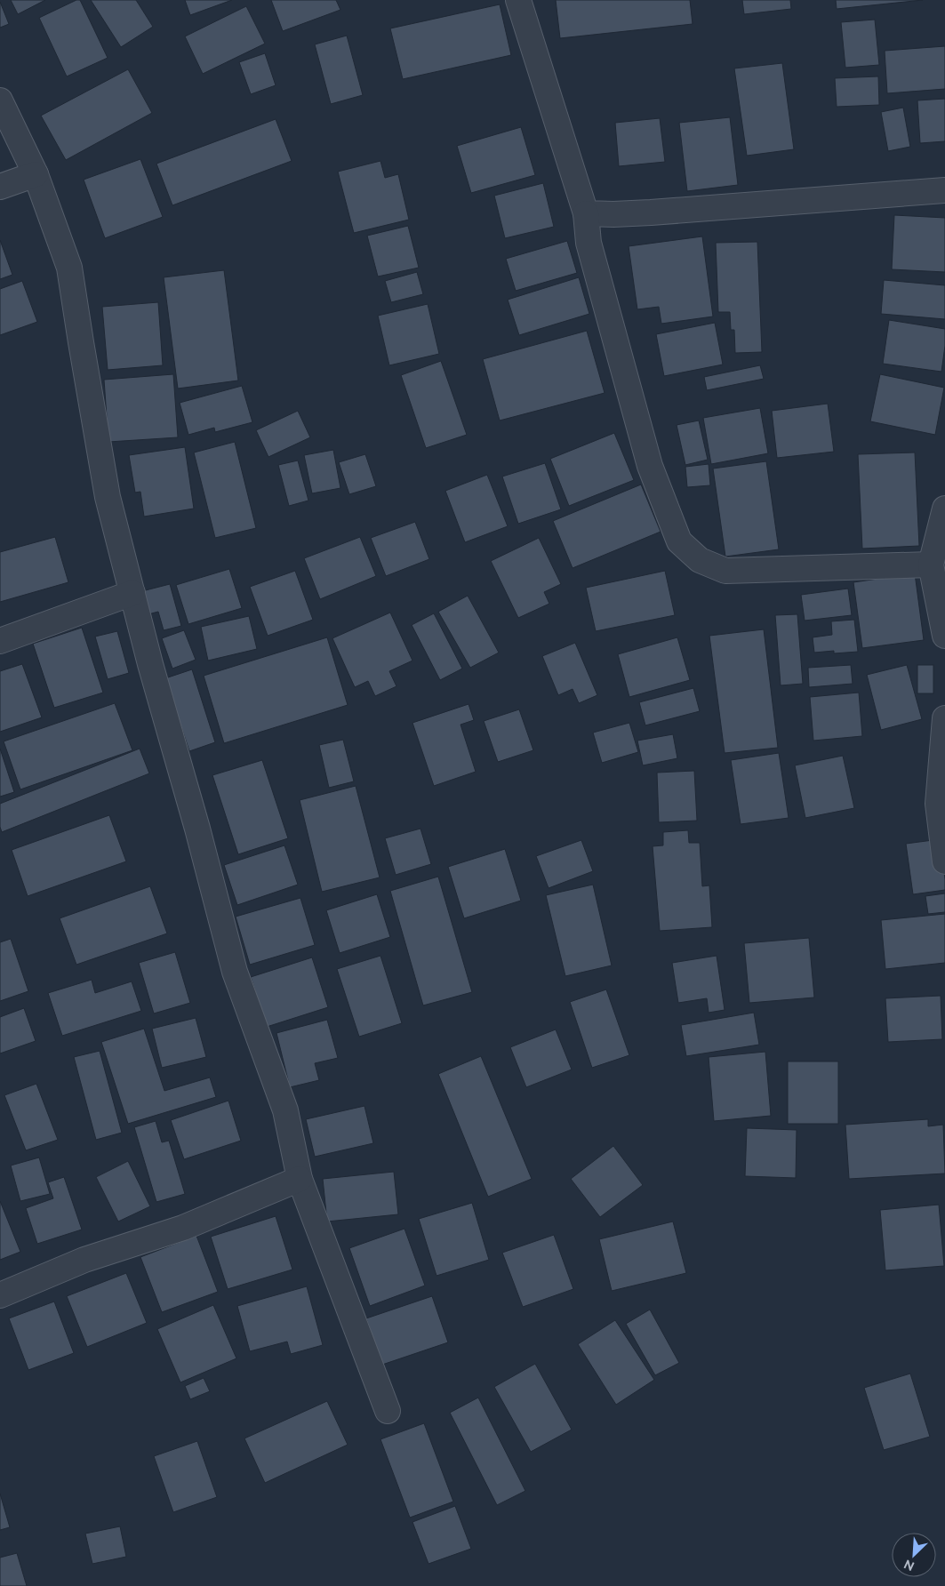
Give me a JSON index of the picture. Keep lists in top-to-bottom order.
{
  "north": "bottom left"
}
